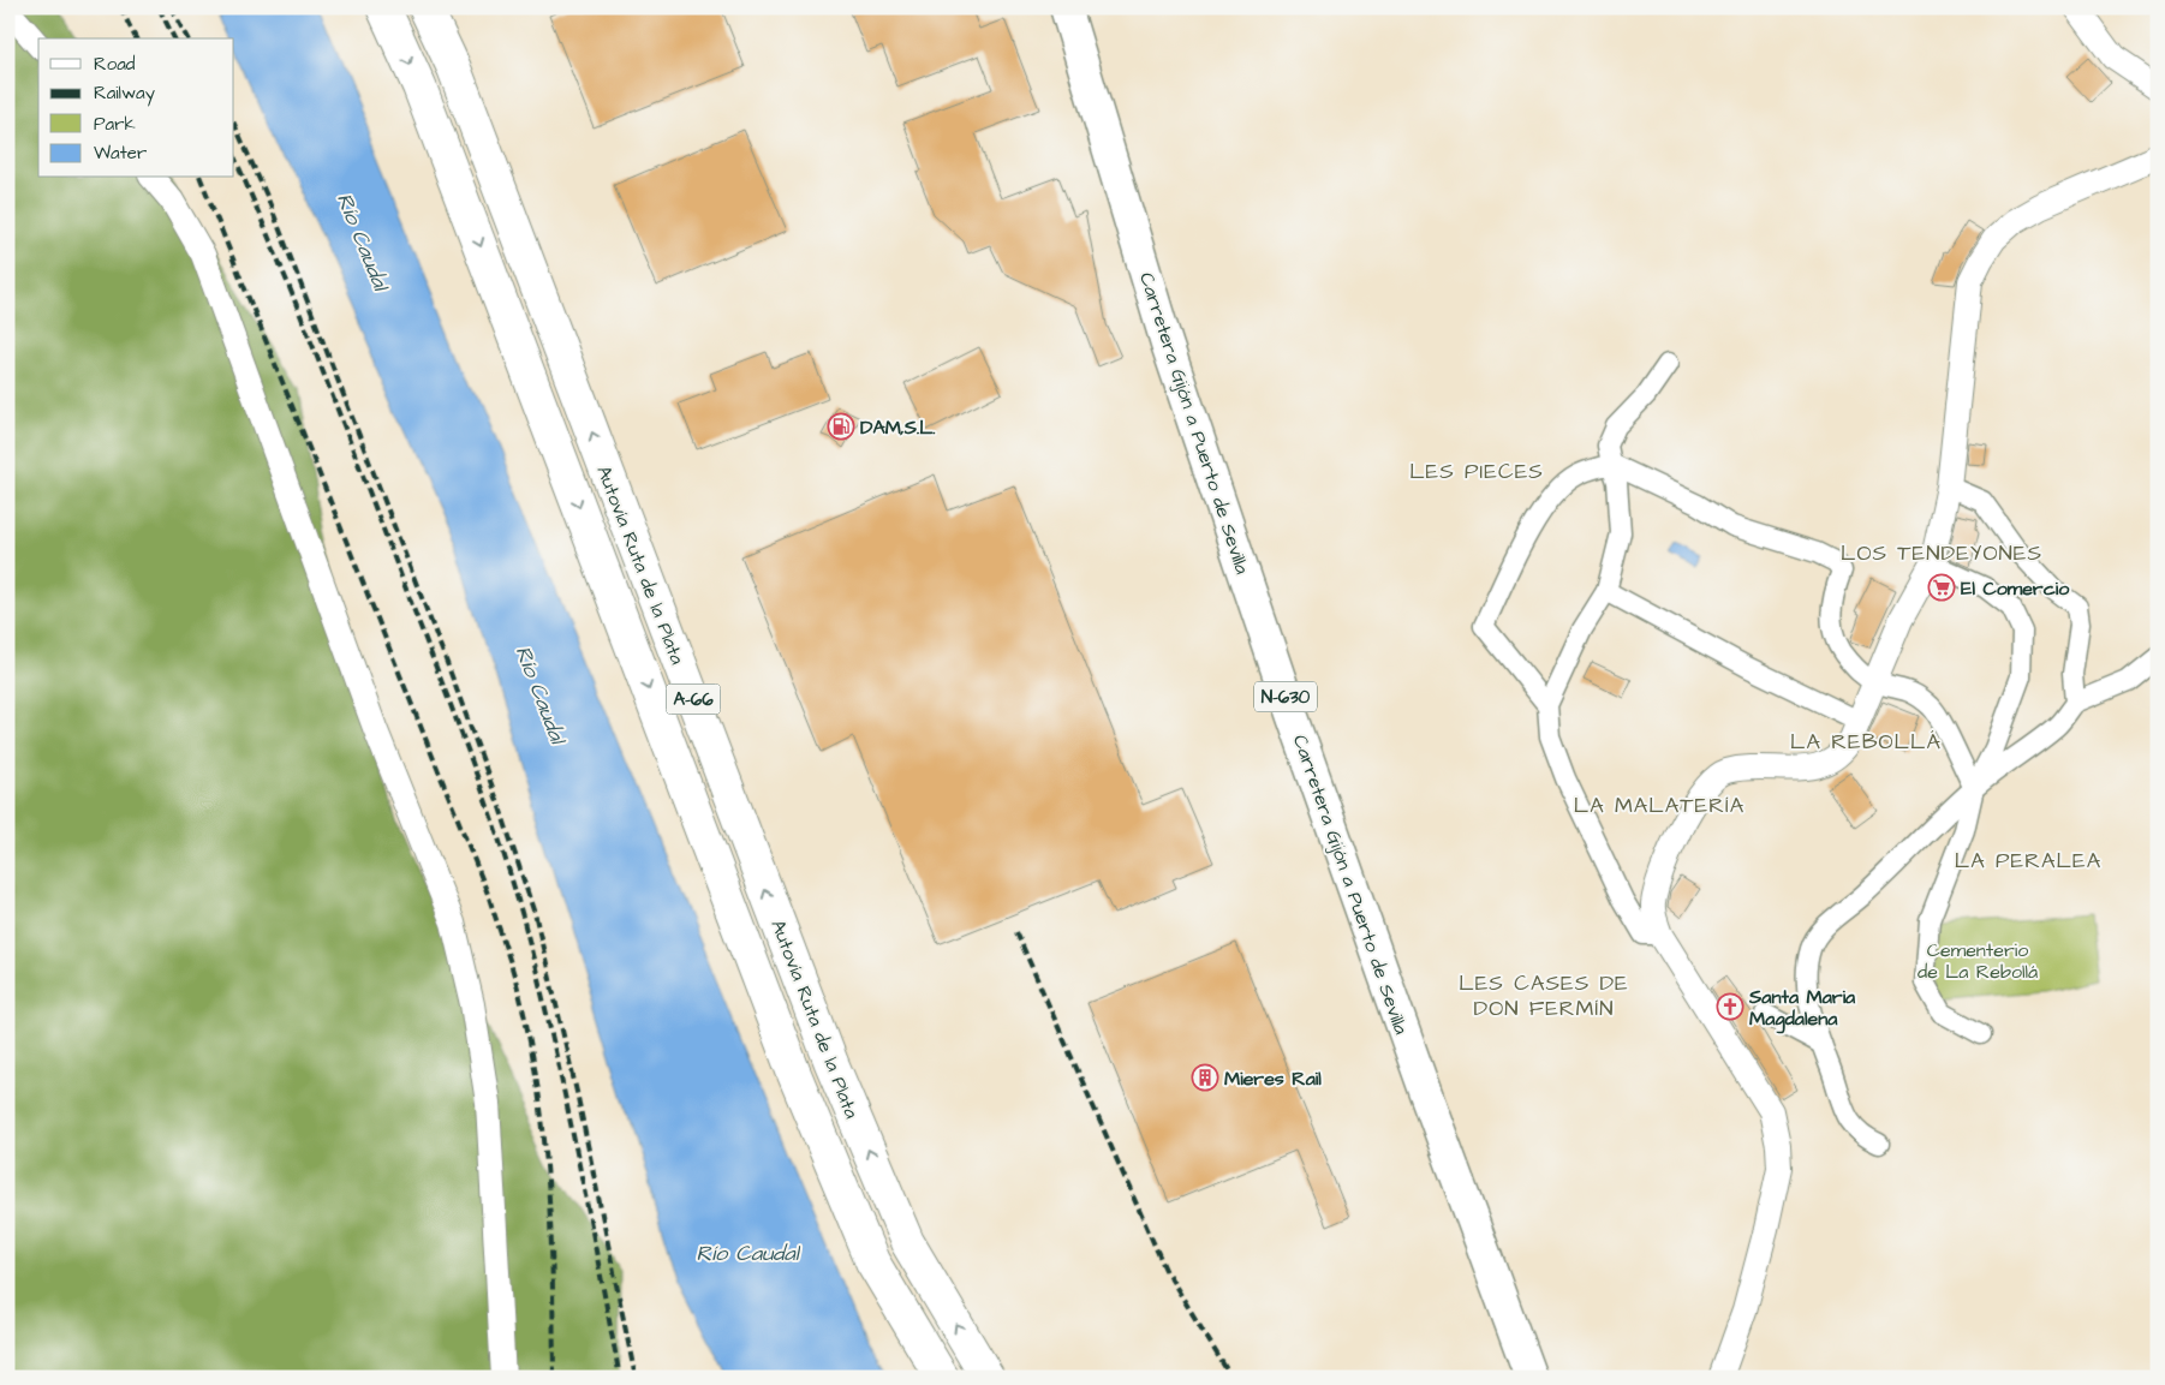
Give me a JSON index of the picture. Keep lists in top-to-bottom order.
{
  "streets": {
    "highway": [
      "Carretera Gijón a Puerto de Sevilla",
      "Autovía Ruta de la Plata",
      "N-630",
      "A-66"
    ]
  },
  "districts": [
    "LES PIECES",
    "LOS TENDEYONES",
    "LA REBOLLÁ",
    "LA MALATERÍA",
    "LA PERALEA",
    "LES CASES DE DON FERMÍN"
  ],
  "water": ["Río Caudal"],
  "parks": ["Cementerio de La Rebollá"],
  "places": {
    "fuel station": ["DAM,S.L."],
    "supermarket": ["El Comercio"],
    "church": ["Santa Maria Magdalena"],
    "building": ["Mieres Rail"]
  },
  "legend": [
    "Road",
    "Railway",
    "Park",
    "Water"
  ]
}
